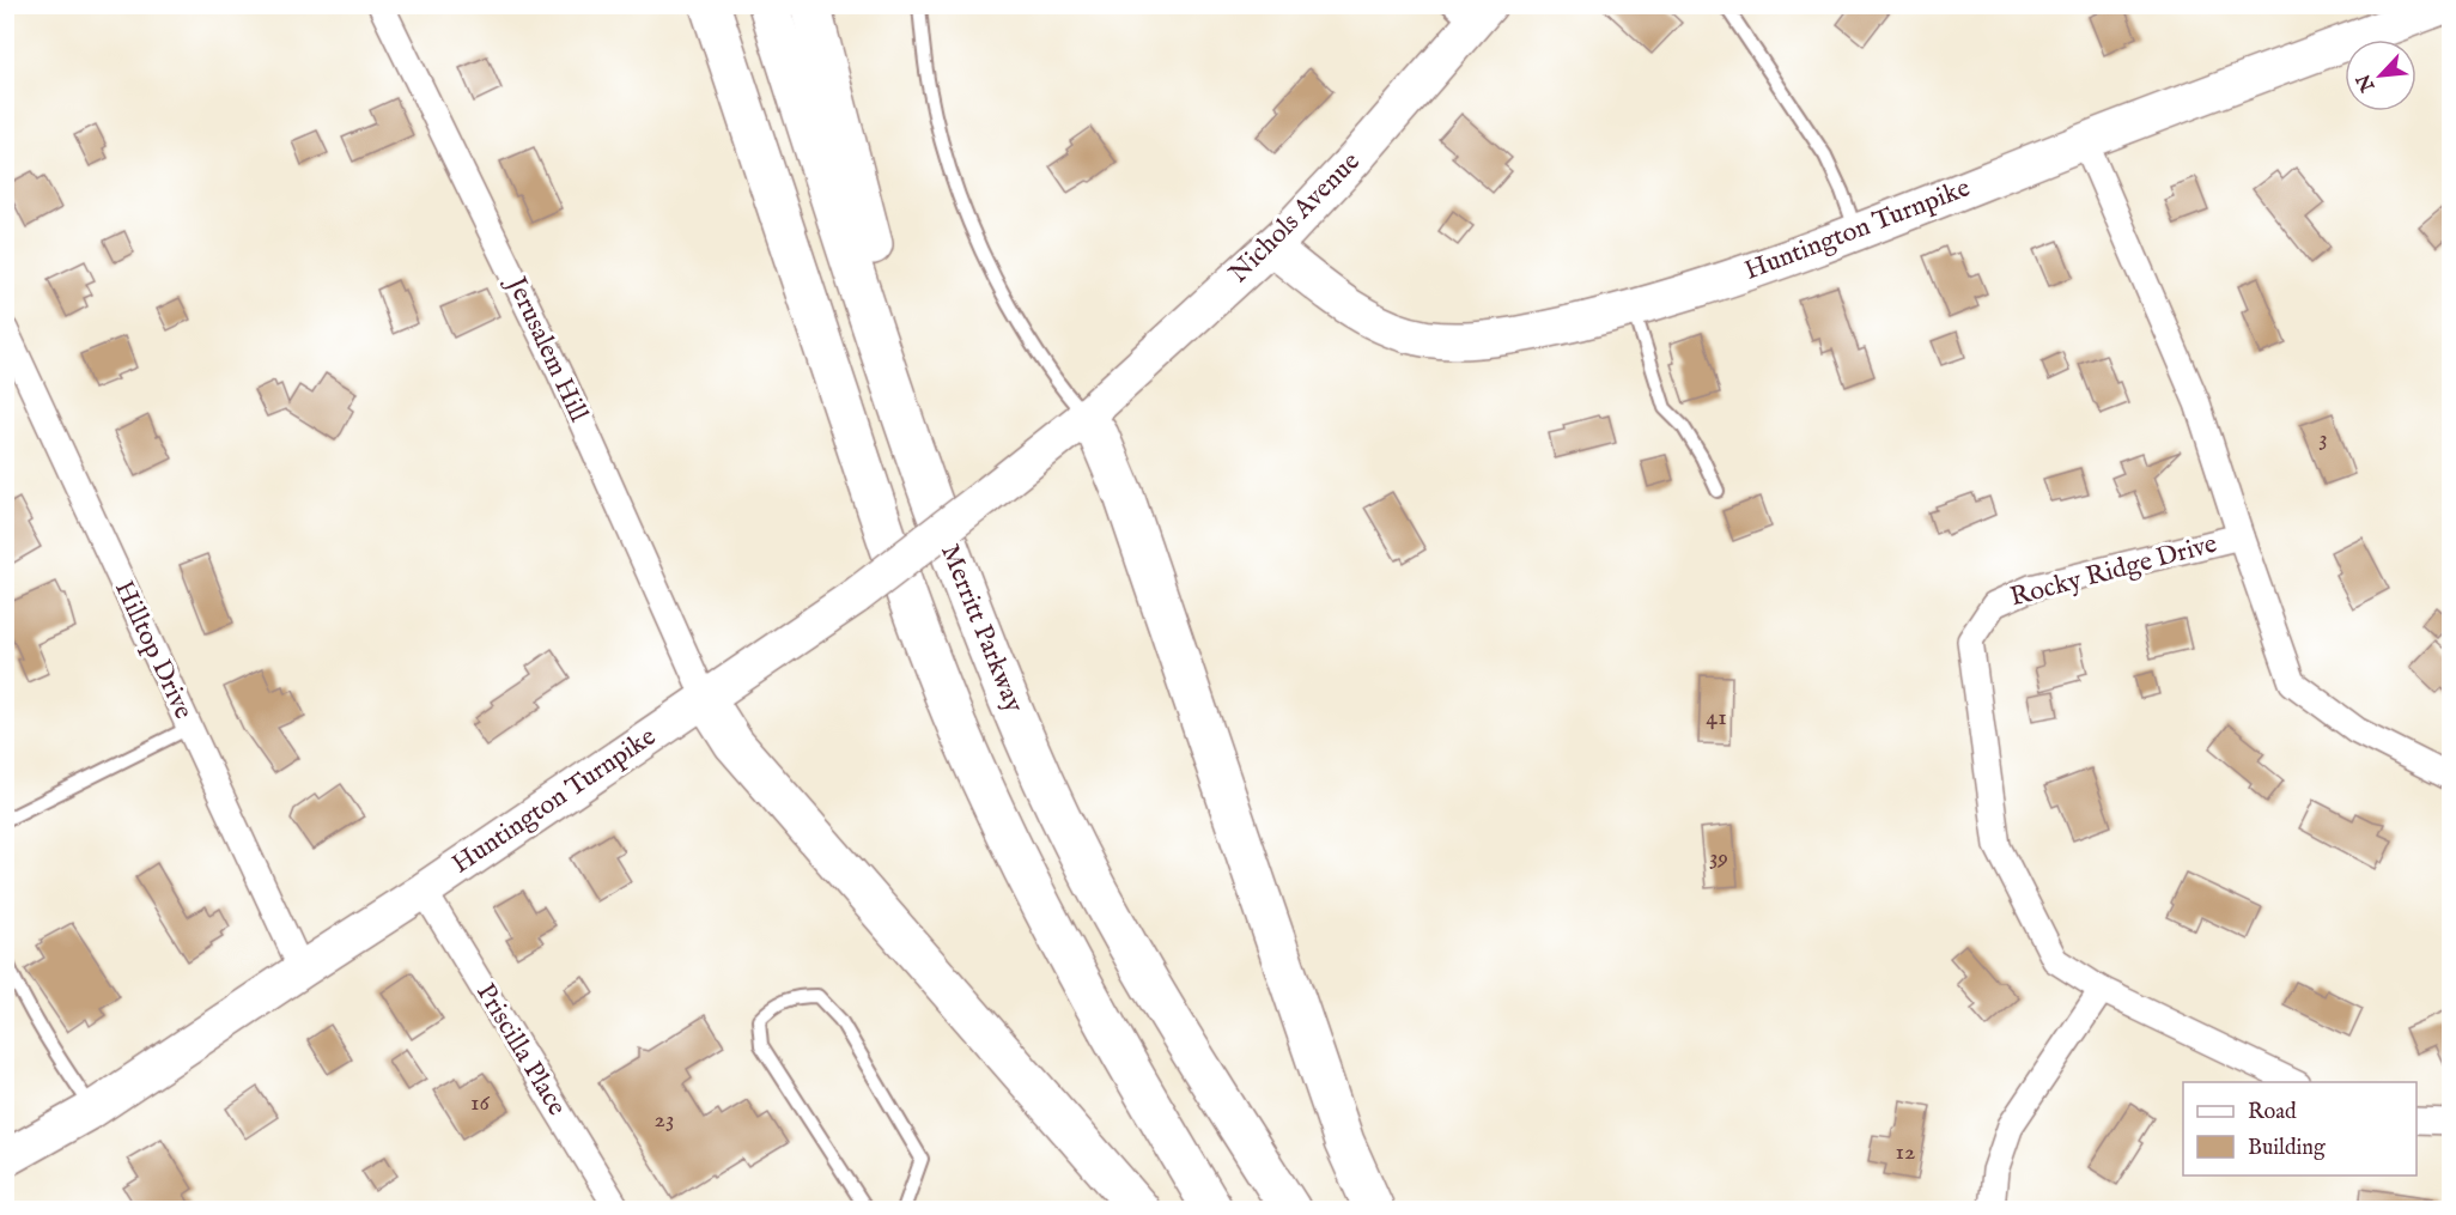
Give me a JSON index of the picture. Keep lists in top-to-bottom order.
{
  "streets": {
    "highway": ["Merritt Parkway"],
    "main road": ["Nichols Avenue", "Huntington Turnpike"],
    "street": [
      "Jerusalem Hill",
      "Rocky Ridge Drive",
      "Hilltop Drive",
      "Priscilla Place"
    ]
  },
  "crossings": [
    ["Nichols Avenue", "Huntington Turnpike"],
    ["Huntington Turnpike", "Jerusalem Hill"],
    ["Huntington Turnpike", "Rocky Ridge Drive"],
    ["Huntington Turnpike", "Hilltop Drive"],
    ["Huntington Turnpike", "Priscilla Place"]
  ],
  "house_numbers": [
    "3",
    "41",
    "39",
    "16",
    "23",
    "12"
  ],
  "legend": ["Road", "Building"],
  "north": "bottom left"
}
